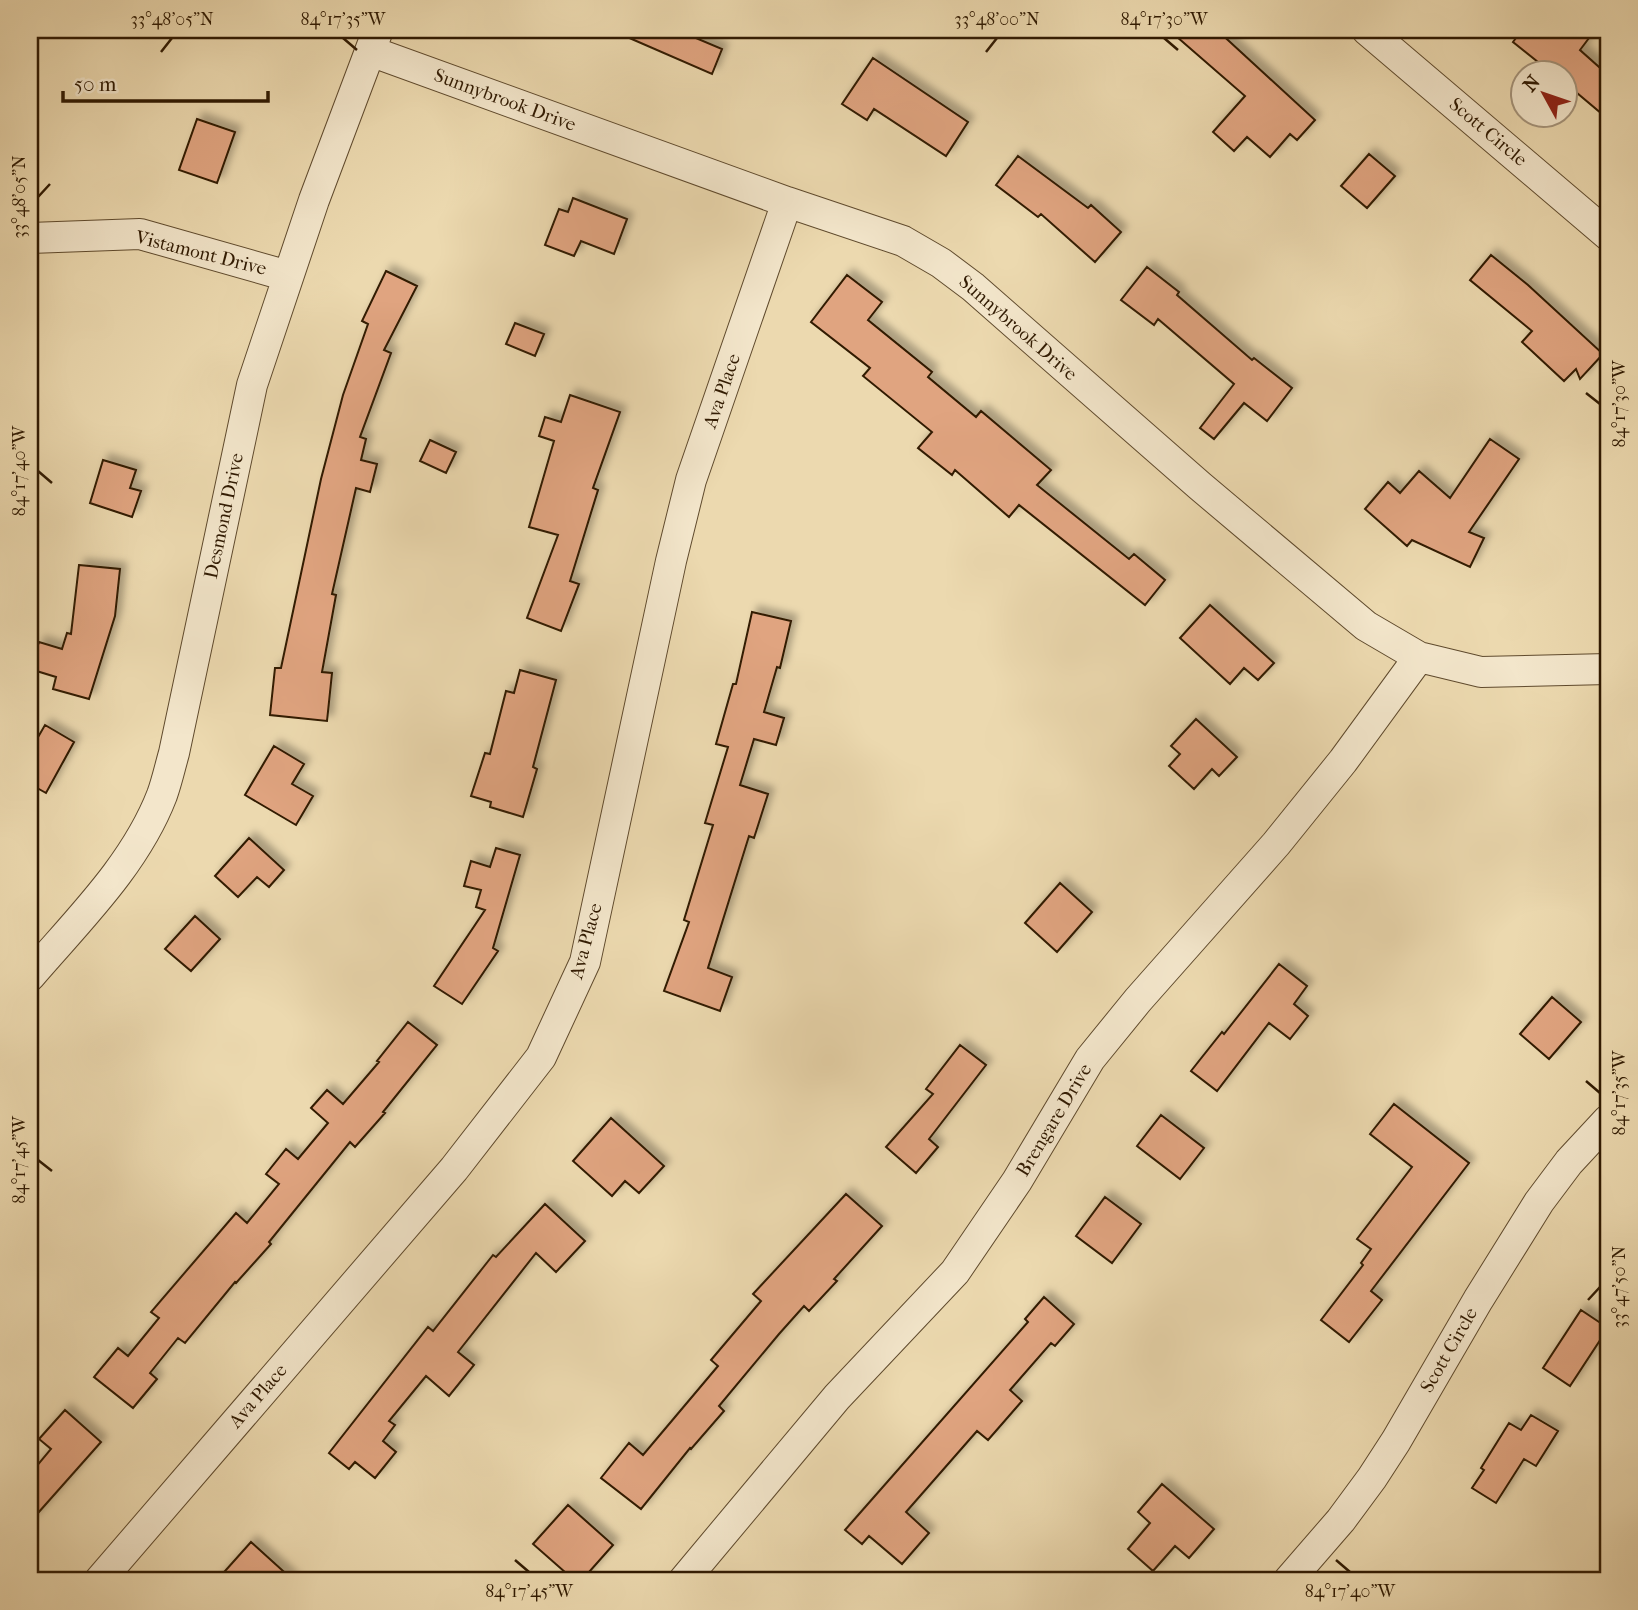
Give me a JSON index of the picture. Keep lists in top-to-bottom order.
{
  "streets": {
    "street": [
      "Sunnybrook Drive",
      "Scott Circle",
      "Vistamont Drive",
      "Ava Place",
      "Desmond Drive",
      "Brengare Drive"
    ]
  },
  "crossings": [
    ["Sunnybrook Drive", "Ava Place"],
    ["Sunnybrook Drive", "Desmond Drive"],
    ["Sunnybrook Drive", "Brengare Drive"],
    ["Vistamont Drive", "Desmond Drive"]
  ],
  "scale_bar": "50 m",
  "north": "top left",
  "coordinates": [
    "33°48'05\"N",
    "84°17'35\"W",
    "33°48'00\"N",
    "84°17'30\"W",
    "84°17'40\"W",
    "84°17'45\"W",
    "33°47'50\"N"
  ]
}
